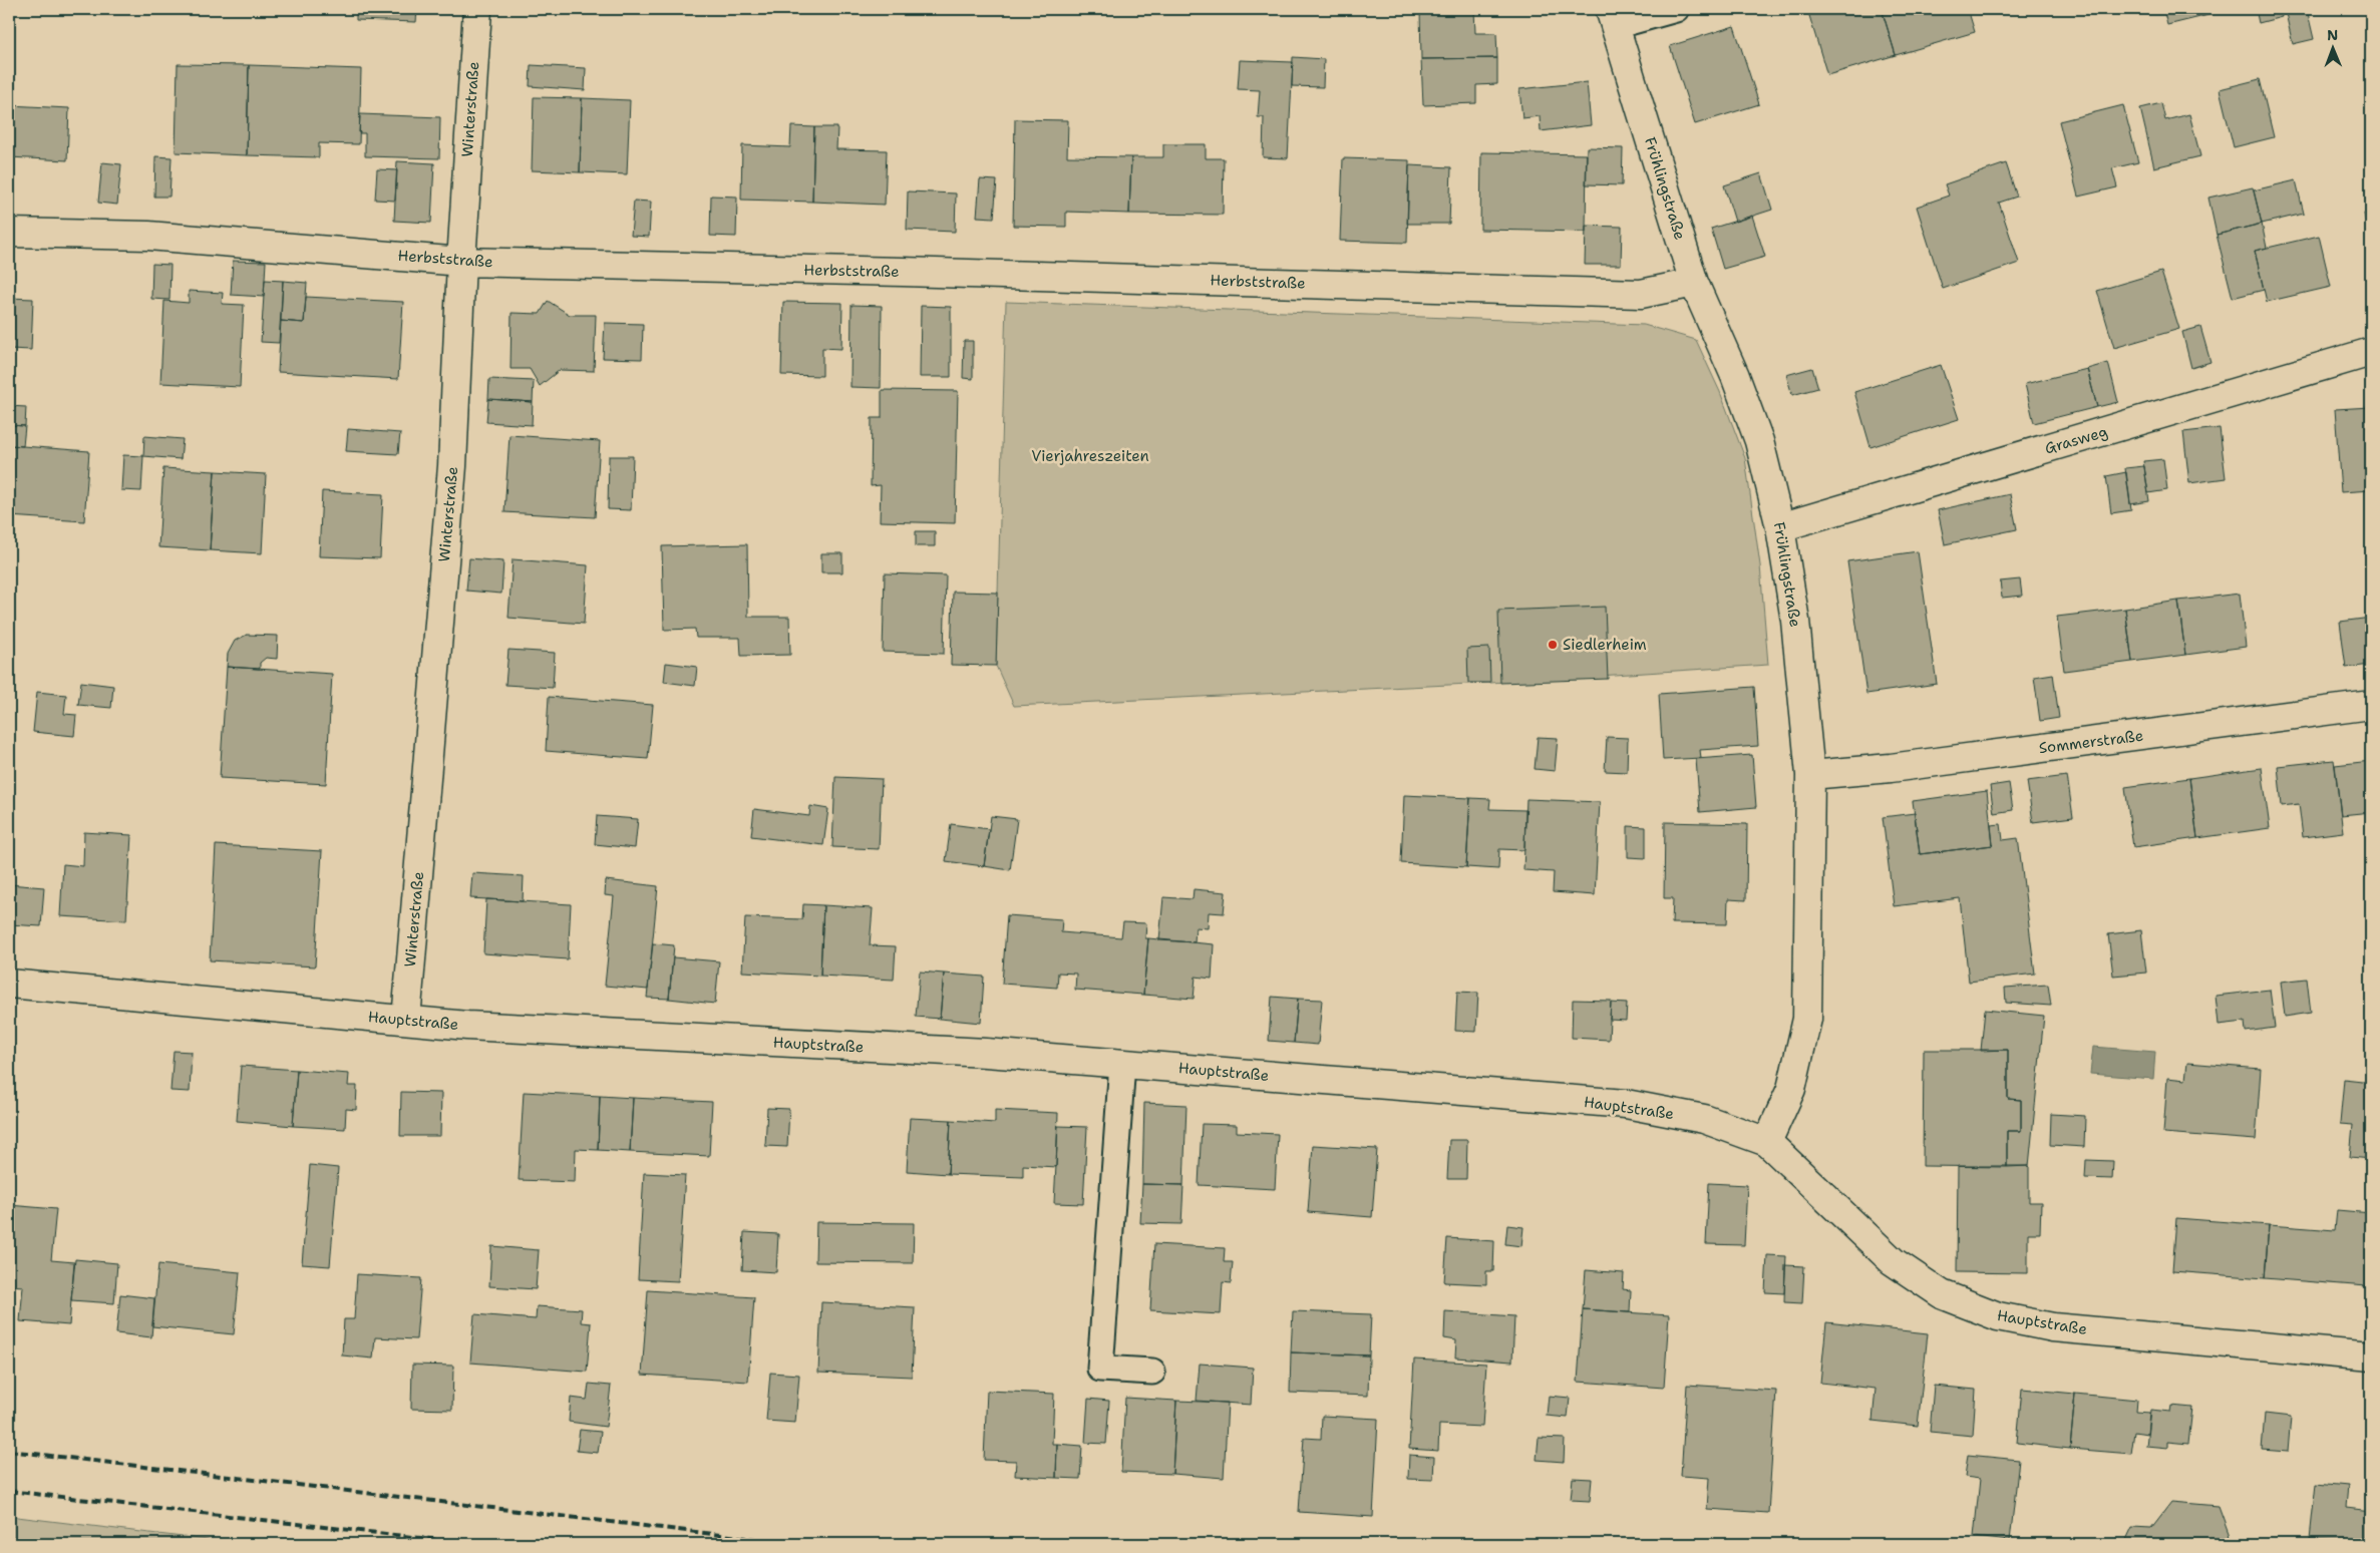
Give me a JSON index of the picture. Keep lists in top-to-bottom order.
{
  "streets": {
    "street": [
      "Winterstraße",
      "Frühlingstraße",
      "Herbststraße",
      "Grasweg",
      "Sommerstraße",
      "Hauptstraße"
    ]
  },
  "crossings": [
    ["Winterstraße", "Herbststraße"],
    ["Winterstraße", "Hauptstraße"],
    ["Frühlingstraße", "Herbststraße"],
    ["Frühlingstraße", "Grasweg"],
    ["Frühlingstraße", "Sommerstraße"],
    ["Frühlingstraße", "Hauptstraße"]
  ],
  "parks": ["Vierjahreszeiten"],
  "places": ["Siedlerheim"],
  "north": "top"
}
